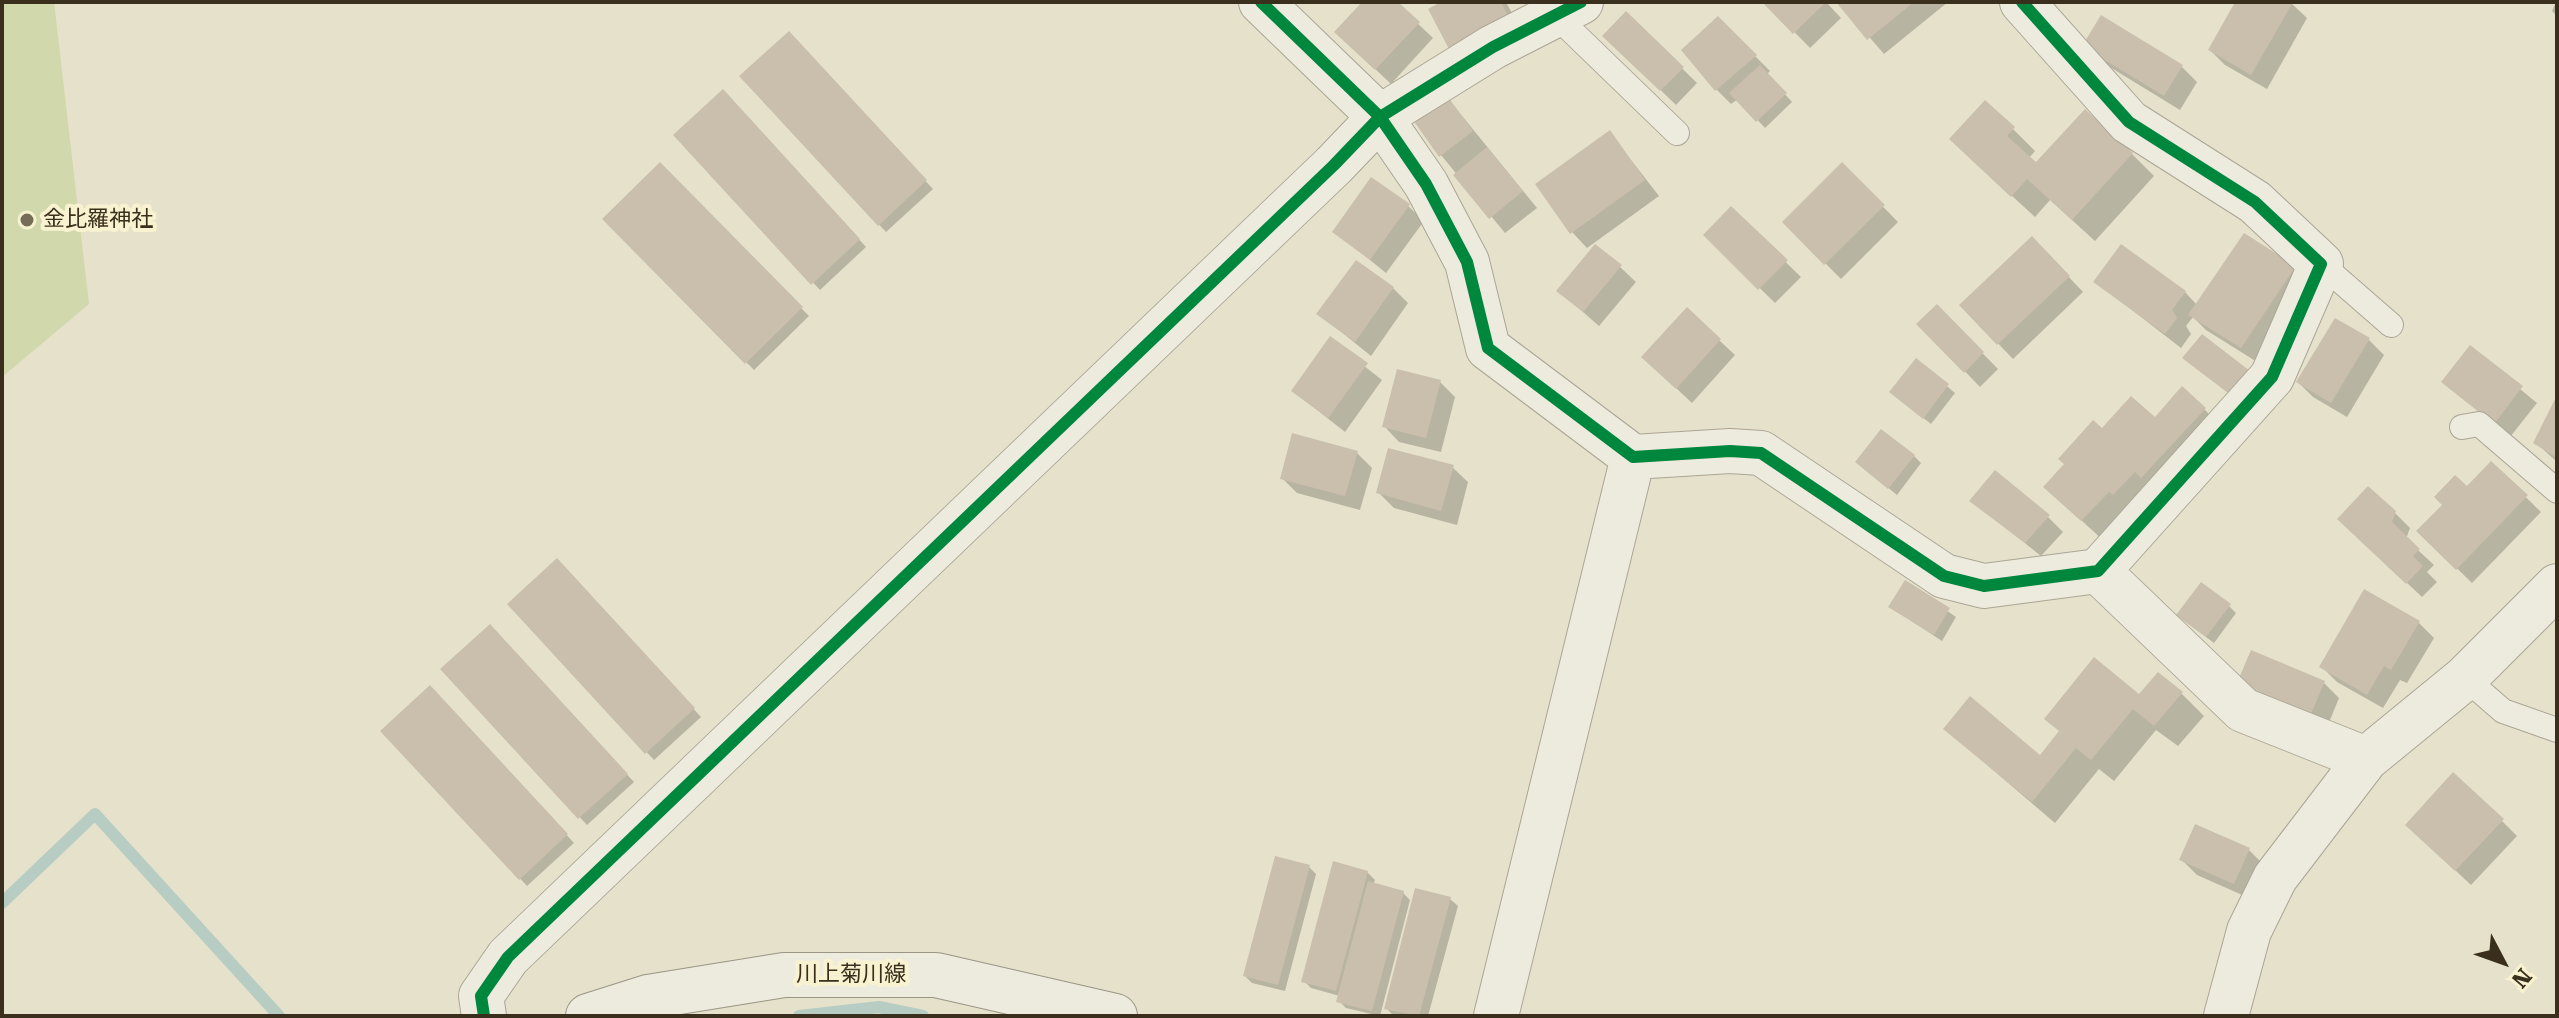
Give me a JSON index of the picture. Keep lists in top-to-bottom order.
{
  "streets": {
    "street": ["川上菊川線"]
  },
  "places": ["金比羅神社"],
  "north": "bottom right"
}
